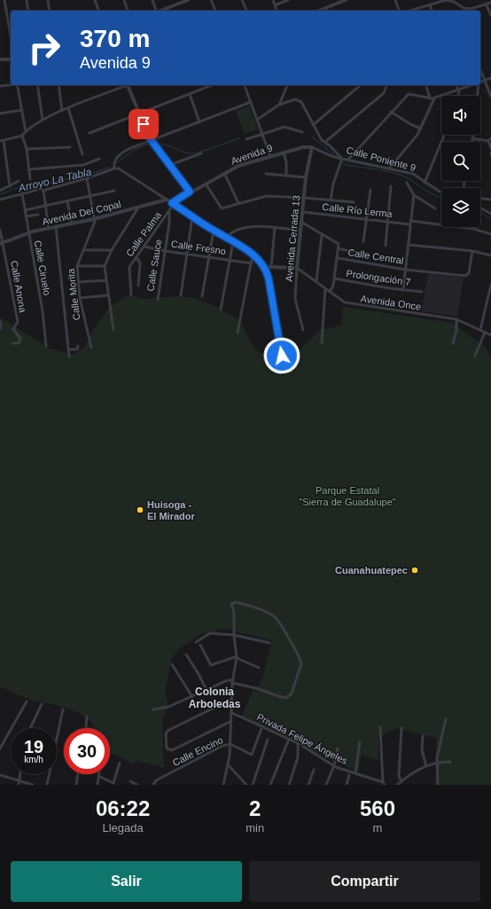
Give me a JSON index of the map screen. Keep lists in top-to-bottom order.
{
  "streets": {
    "street": [
      "Avenida 9",
      "Calle Poniente 9",
      "Calle Río Lerma",
      "Avenida Del Copal",
      "Calle Palma",
      "Avenida Cerrada 13",
      "Calle Fresno",
      "Calle Central",
      "Calle Sauce",
      "Calle Ciruelo",
      "Prolongación 7",
      "Calle Anona",
      "Calle Morita",
      "Avenida Once",
      "Privada Felipe Ángeles",
      "Calle Encino"
    ]
  },
  "crossings": [
    ["Avenida 9", "Calle Palma"],
    ["Avenida 9", "Avenida Cerrada 13"],
    ["Calle Río Lerma", "Avenida Cerrada 13"],
    ["Avenida Del Copal", "Calle Ciruelo"],
    ["Avenida Del Copal", "Calle Anona"],
    ["Avenida Del Copal", "Calle Morita"],
    ["Calle Palma", "Calle Fresno"],
    ["Calle Palma", "Calle Sauce"],
    ["Avenida Cerrada 13", "Calle Central"],
    ["Avenida Cerrada 13", "Avenida Once"],
    ["Calle Fresno", "Calle Sauce"],
    ["Privada Felipe Ángeles", "Calle Encino"]
  ],
  "districts": ["Colonia Arboledas"],
  "water": ["Arroyo La Tabla"],
  "parks": ["Parque Estatal \"Sierra de Guadalupe\""],
  "places": ["Huisoga - El Mirador", "Cuanahuatepec"],
  "page": {
    "turn": ["370 m", "Avenida 9"],
    "speed": "19 km/h",
    "limit": "30",
    "eta": [
      "06:22",
      "Llegada",
      "2",
      "min",
      "560",
      "m"
    ],
    "buttons": ["Salir", "Compartir"]
  }
}
